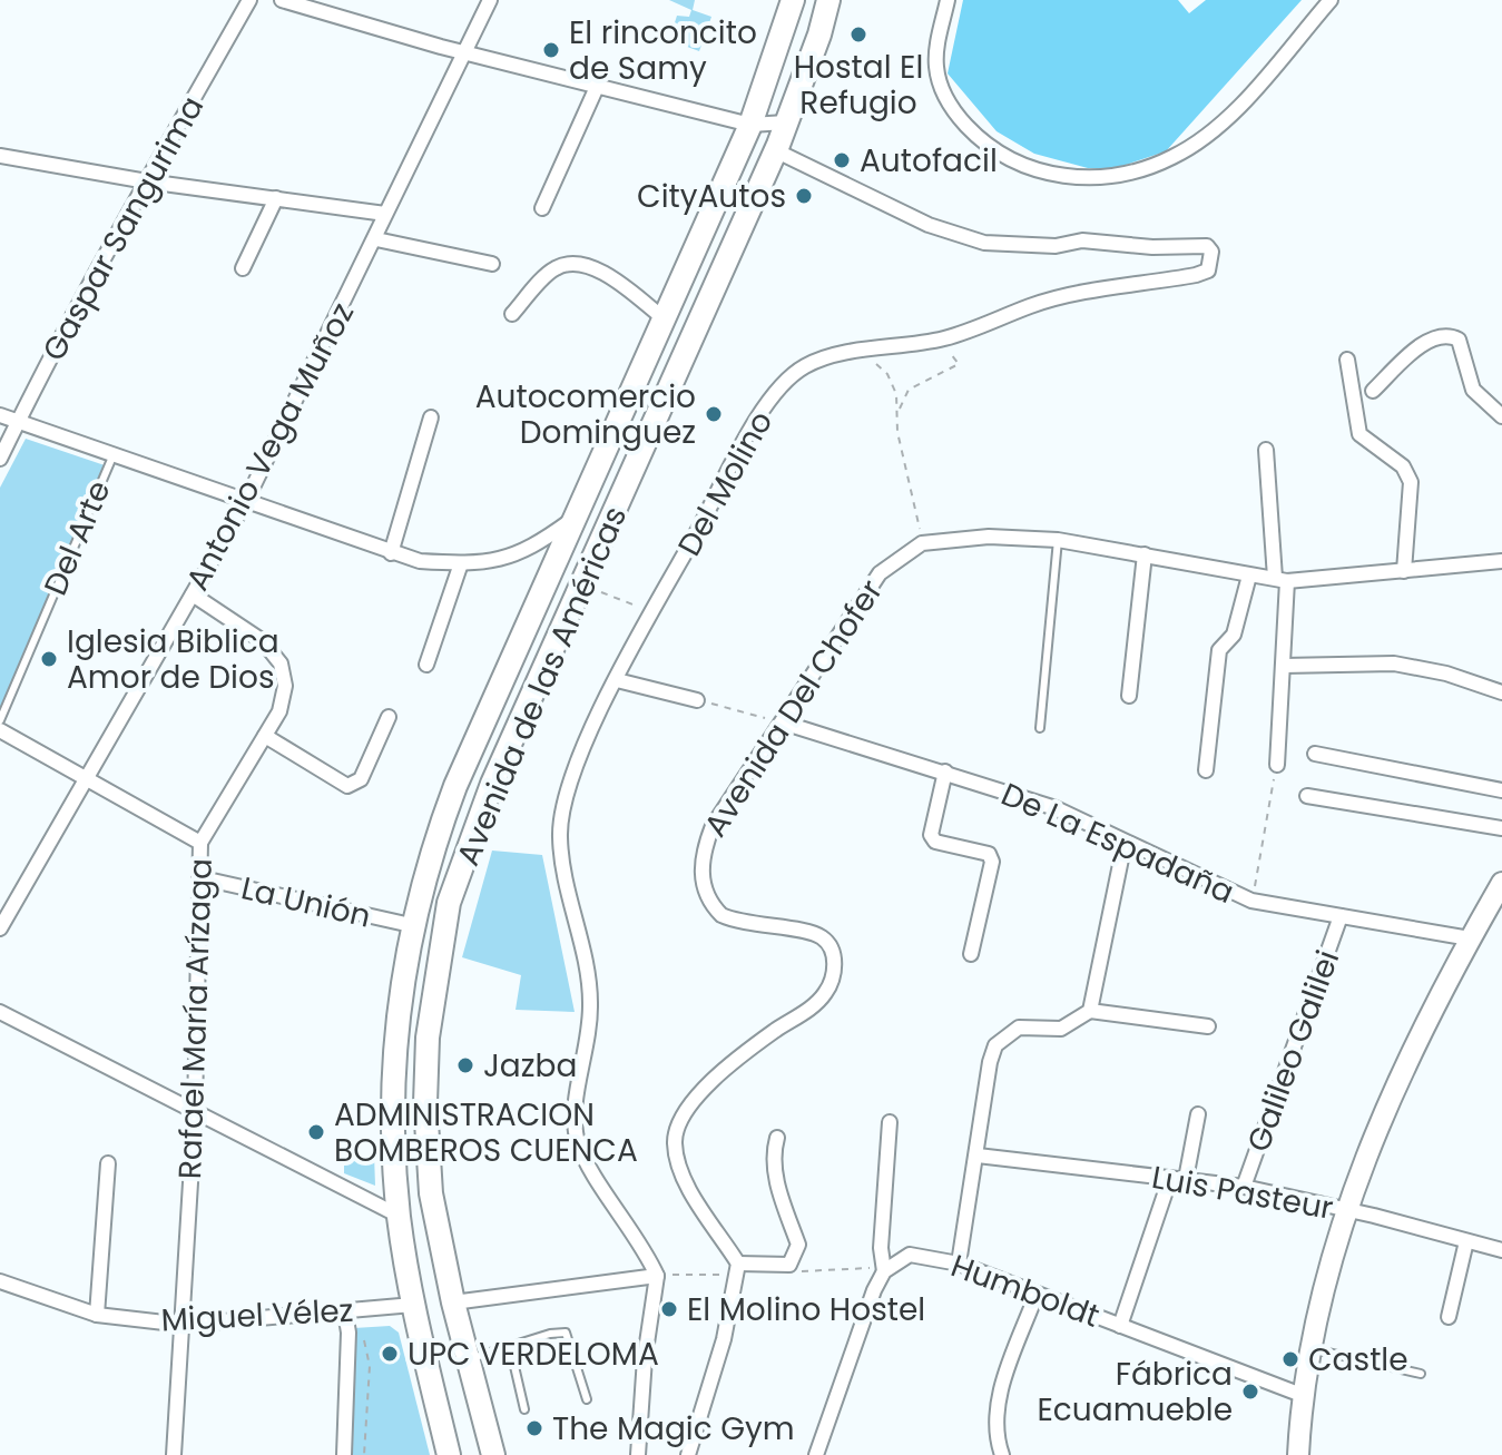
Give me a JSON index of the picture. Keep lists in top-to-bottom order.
{
  "streets": {
    "main road": ["Avenida de las Américas"],
    "street": [
      "Gaspar Sangurima",
      "Antonio Vega Muñoz",
      "Del Molino",
      "Avenida Del Chofer",
      "De La Espadaña",
      "La Unión",
      "Rafael María Arízaga",
      "Galileo Galilei",
      "Luis Pasteur",
      "Humboldt",
      "Miguel Vélez"
    ],
    "lane": ["Del Arte"]
  },
  "crossings": [
    ["Antonio Vega Muñoz", "Rafael María Arízaga"],
    ["Del Molino", "Avenida de las Américas"],
    ["Avenida de las Américas", "La Unión"],
    ["Avenida de las Américas", "Miguel Vélez"],
    ["Avenida Del Chofer", "De La Espadaña"],
    ["De La Espadaña", "Galileo Galilei"],
    ["La Unión", "Rafael María Arízaga"],
    ["Rafael María Arízaga", "Miguel Vélez"],
    ["Galileo Galilei", "Luis Pasteur"]
  ],
  "places": [
    "Hostal El Refugio",
    "El rinconcito de Samy",
    "Autofacil",
    "CityAutos",
    "Autocomercio Dominguez",
    "Iglesia Biblica Amor de Dios",
    "Jazba",
    "ADMINISTRACION BOMBEROS CUENCA",
    "El Molino Hostel",
    "UPC VERDELOMA",
    "Castle",
    "Fábrica Ecuamueble",
    "The Magic Gym"
  ]
}
